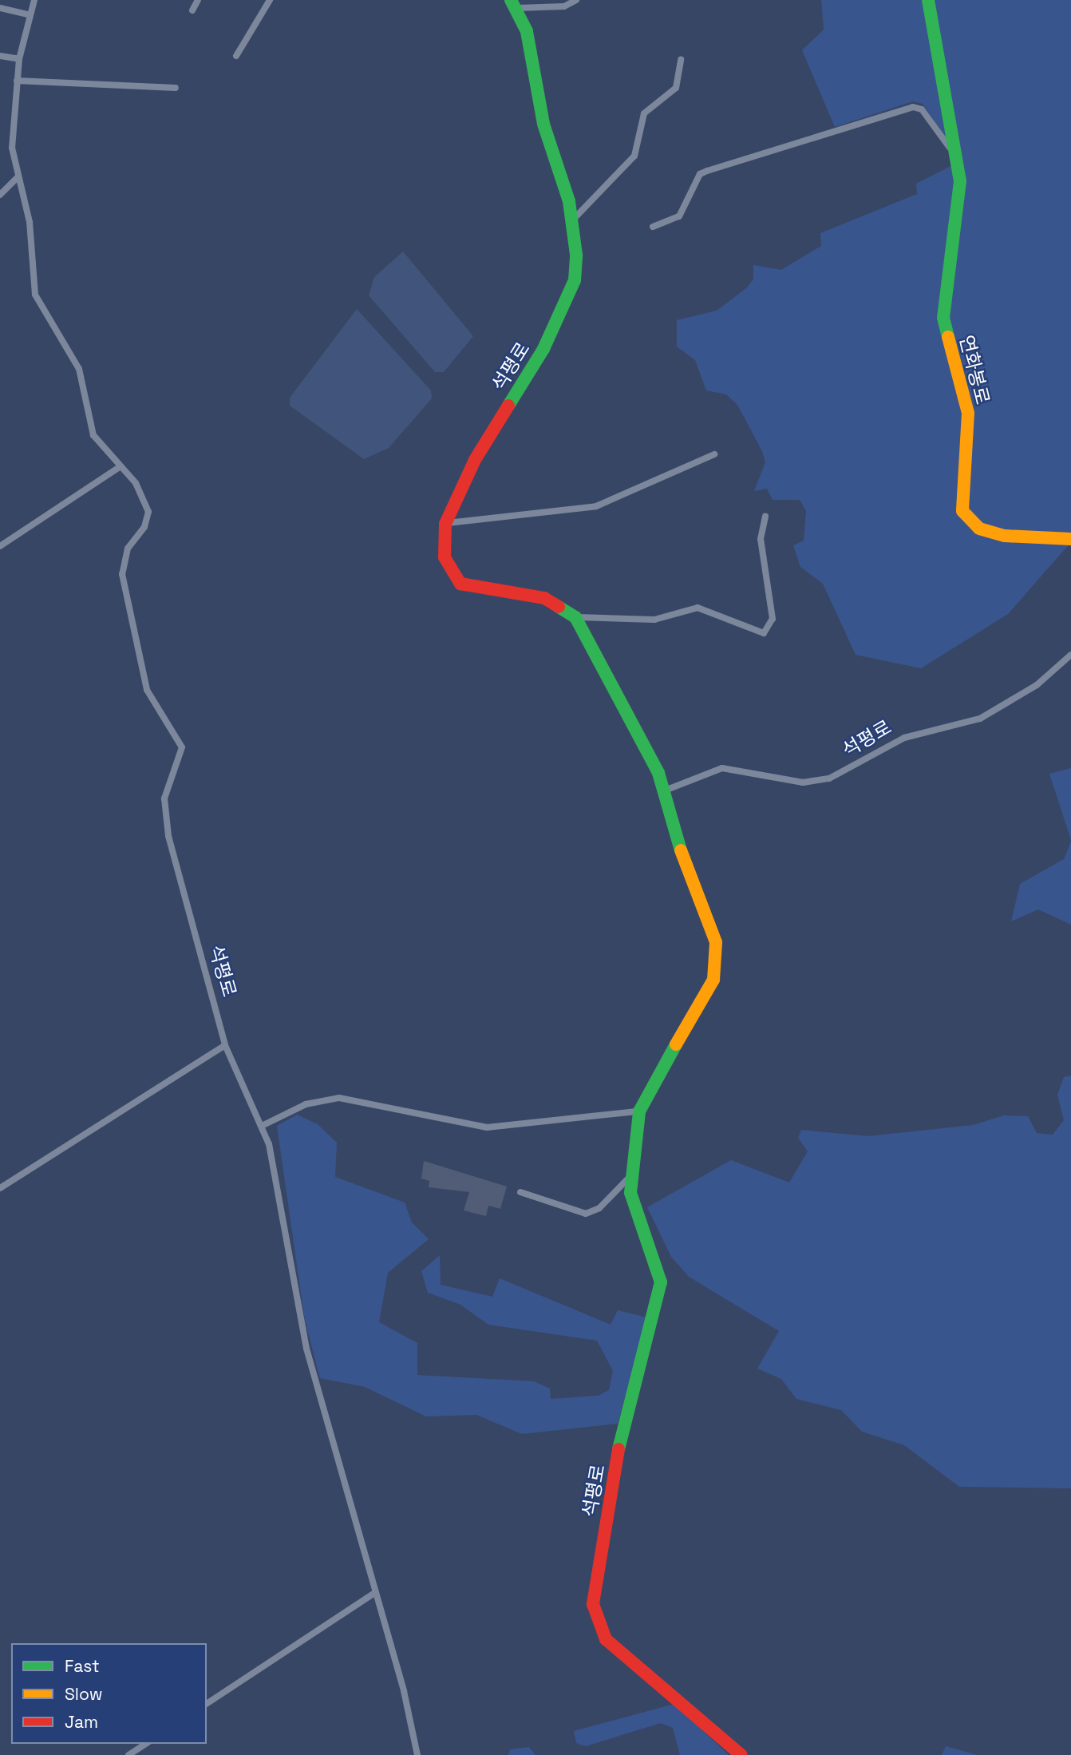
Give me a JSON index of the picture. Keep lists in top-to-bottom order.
{
  "streets": {
    "street": ["석평로", "연화봉로"]
  },
  "legend": ["Fast", "Slow", "Jam"]
}
